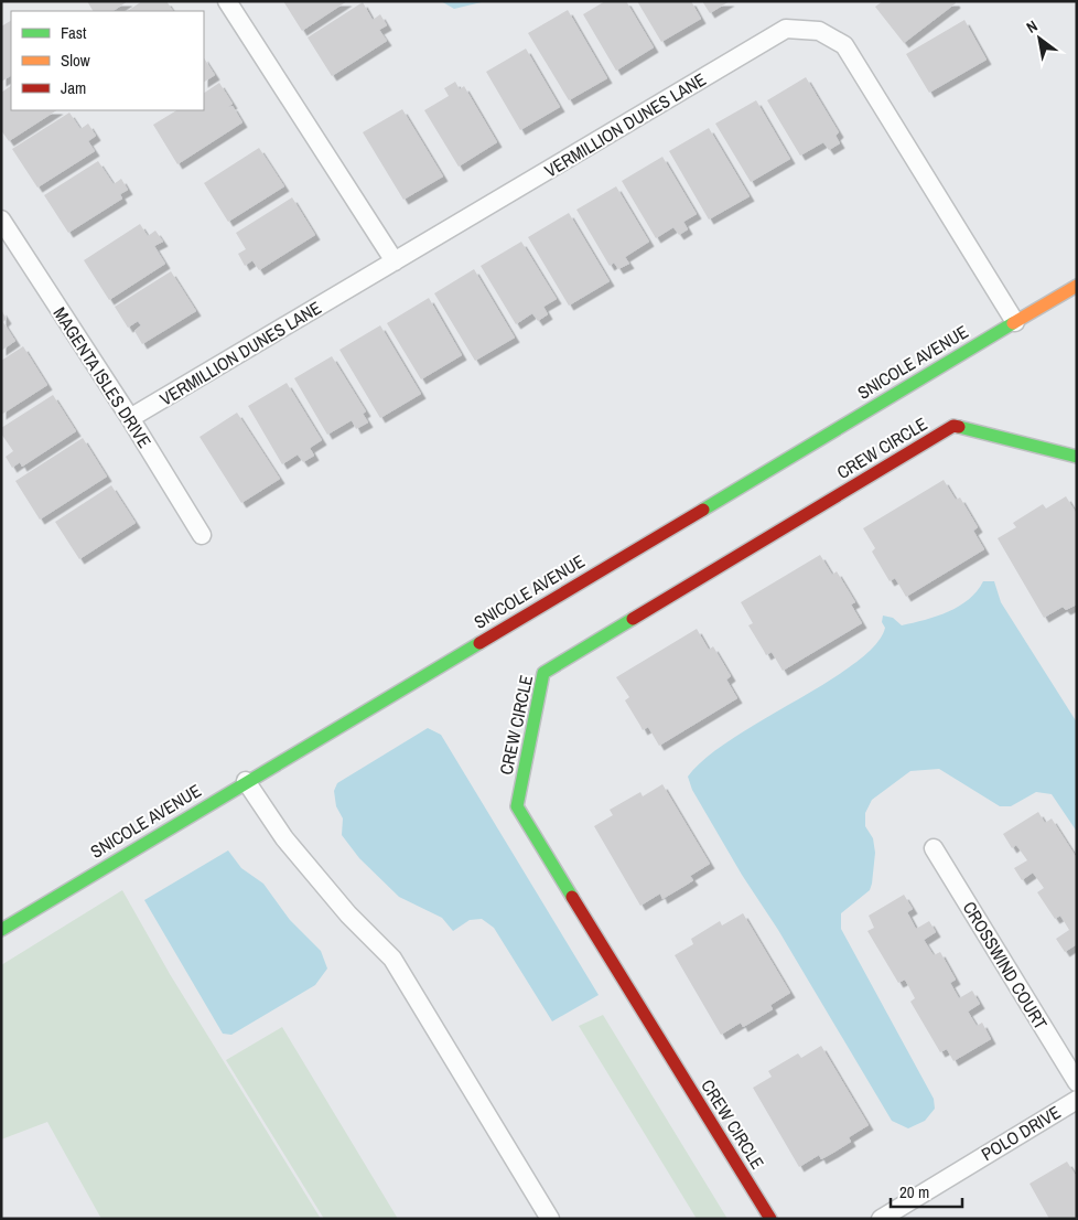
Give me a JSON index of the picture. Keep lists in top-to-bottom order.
{
  "streets": {
    "street": [
      "VERMILLION DUNES LANE",
      "SNICOLE AVENUE",
      "MAGENTA ISLES DRIVE",
      "CREW CIRCLE",
      "CROSSWIND COURT",
      "POLO DRIVE"
    ]
  },
  "crossings": [
    ["VERMILLION DUNES LANE", "SNICOLE AVENUE"],
    ["VERMILLION DUNES LANE", "MAGENTA ISLES DRIVE"]
  ],
  "legend": ["Fast", "Slow", "Jam"],
  "scale_bar": "20 m",
  "north": "top left"
}
